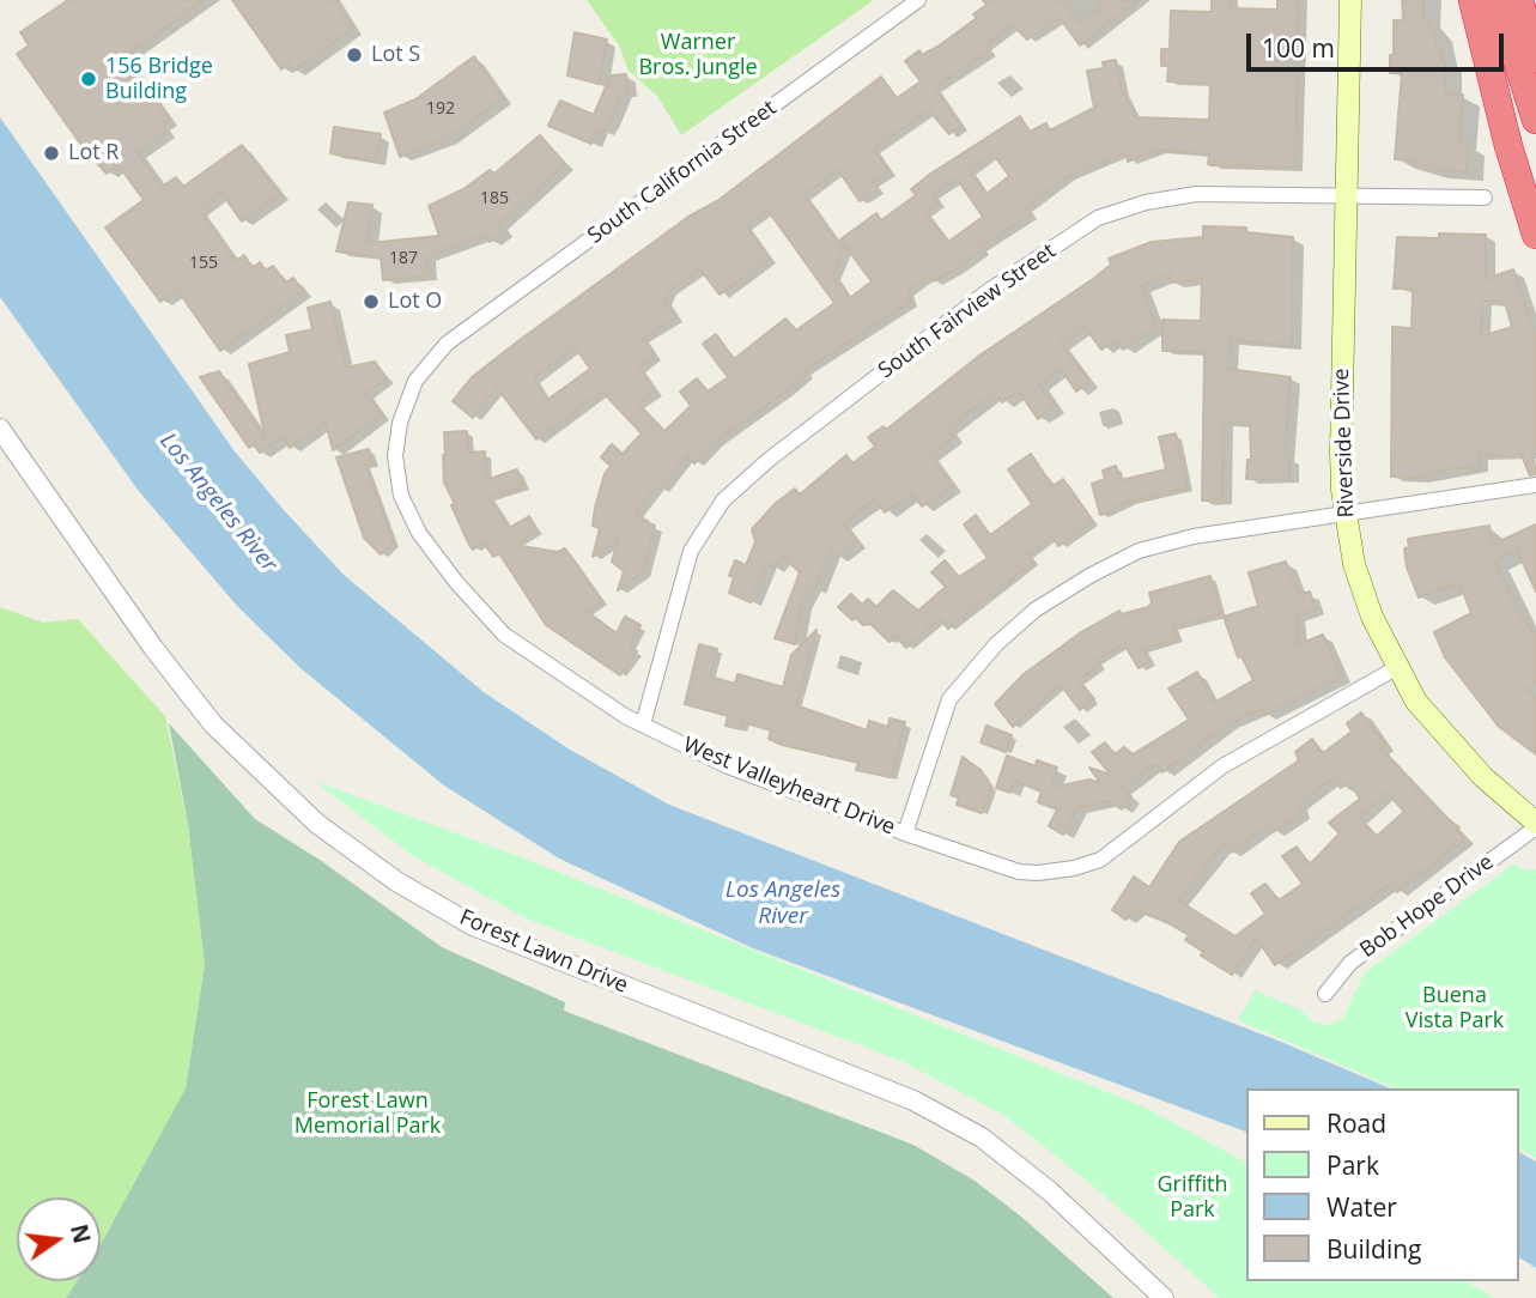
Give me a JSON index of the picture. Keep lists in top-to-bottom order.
{
  "streets": {
    "main road": ["Riverside Drive"],
    "street": [
      "South California Street",
      "South Fairview Street",
      "West Valleyheart Drive",
      "Bob Hope Drive",
      "Forest Lawn Drive"
    ]
  },
  "crossings": [
    ["South California Street", "West Valleyheart Drive"],
    ["South Fairview Street", "Riverside Drive"],
    ["South Fairview Street", "West Valleyheart Drive"],
    ["Riverside Drive", "West Valleyheart Drive"],
    ["Riverside Drive", "Bob Hope Drive"]
  ],
  "water": ["Los Angeles River"],
  "parks": [
    "Warner Bros. Jungle",
    "Buena Vista Park",
    "Forest Lawn Memorial Park",
    "Griffith Park"
  ],
  "places": [
    "Lot S",
    "156 Bridge Building",
    "Lot R",
    "Lot O"
  ],
  "house_numbers": [
    "192",
    "185",
    "187",
    "155"
  ],
  "legend": [
    "Road",
    "Park",
    "Water",
    "Building"
  ],
  "scale_bar": "100 m",
  "north": "right"
}
